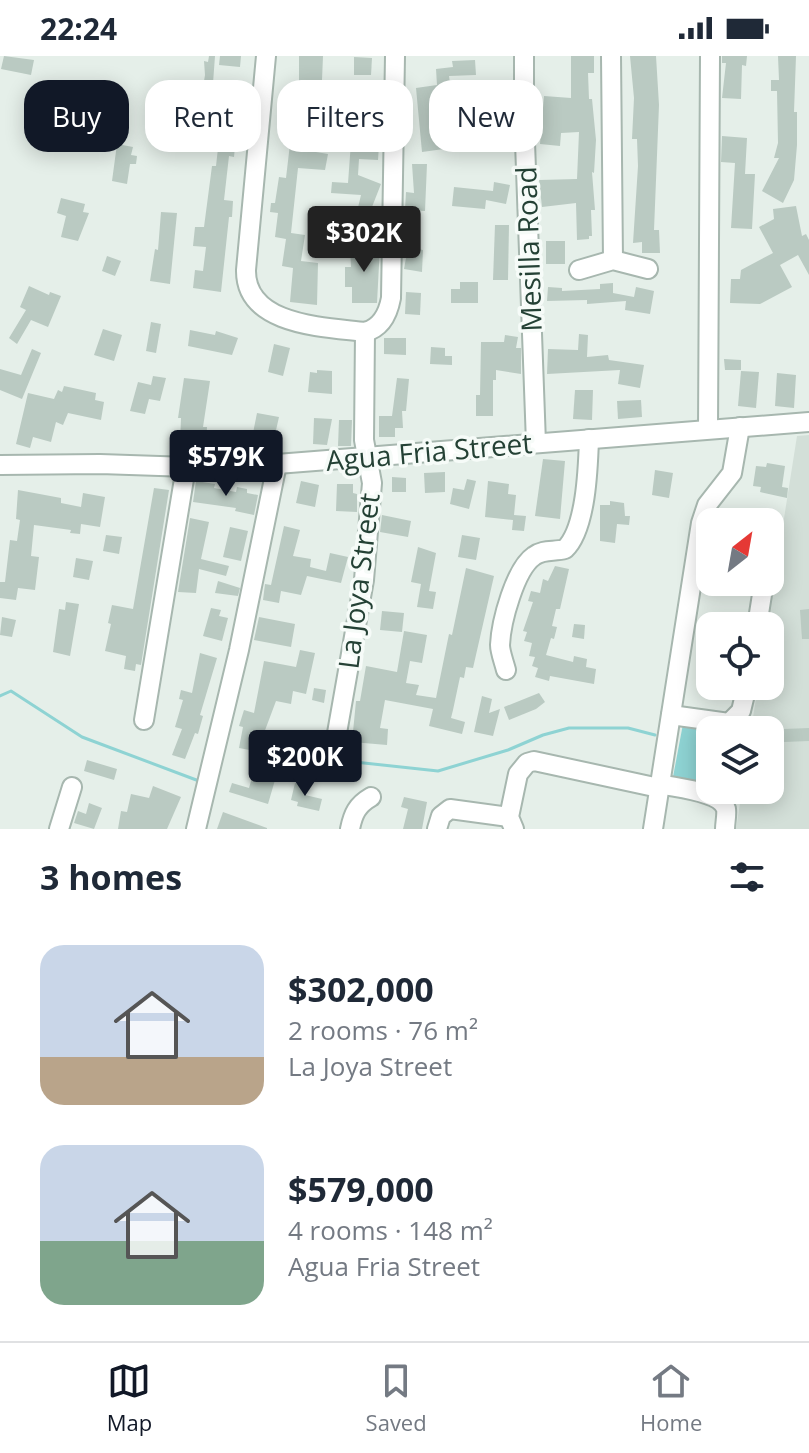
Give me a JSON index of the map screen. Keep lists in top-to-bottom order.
{
  "streets": {
    "street": ["Mesilla Road", "Agua Fria Street", "La Joya Street"]
  },
  "crossings": [
    ["Mesilla Road", "Agua Fria Street"],
    ["Agua Fria Street", "La Joya Street"]
  ],
  "north": "top right",
  "page": {
    "status": "22:24",
    "chip": [
      "Buy",
      "Rent",
      "Filters",
      "New"
    ],
    "price": ["$302K", "$579K", "$200K"],
    "heading": "3 homes",
    "list": [
      {
        "name": "$302,000",
        "note": "2 rooms · 76 m² · La Joya Street"
      },
      {
        "name": "$579,000",
        "note": "4 rooms · 148 m² · Agua Fria Street"
      }
    ],
    "tabs": ["Map", "Saved", "Home"]
  }
}
